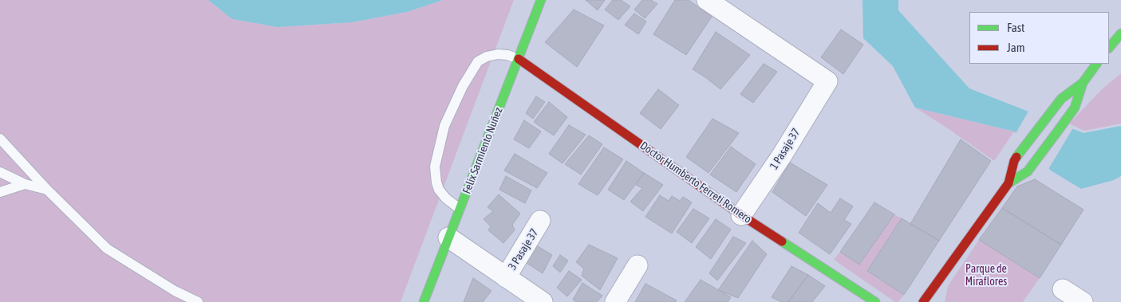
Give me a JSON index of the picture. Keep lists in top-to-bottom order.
{
  "streets": {
    "street": [
      "1 Pasaje 37",
      "Felix Sarmiento Nuñez",
      "Doctor Humberto Ferreti Romero",
      "3 Pasaje 37"
    ]
  },
  "crossings": [
    ["1 Pasaje 37", "Doctor Humberto Ferreti Romero"],
    ["Felix Sarmiento Nuñez", "Doctor Humberto Ferreti Romero"]
  ],
  "parks": ["Parque de Miraflores"],
  "legend": ["Fast", "Jam"]
}
